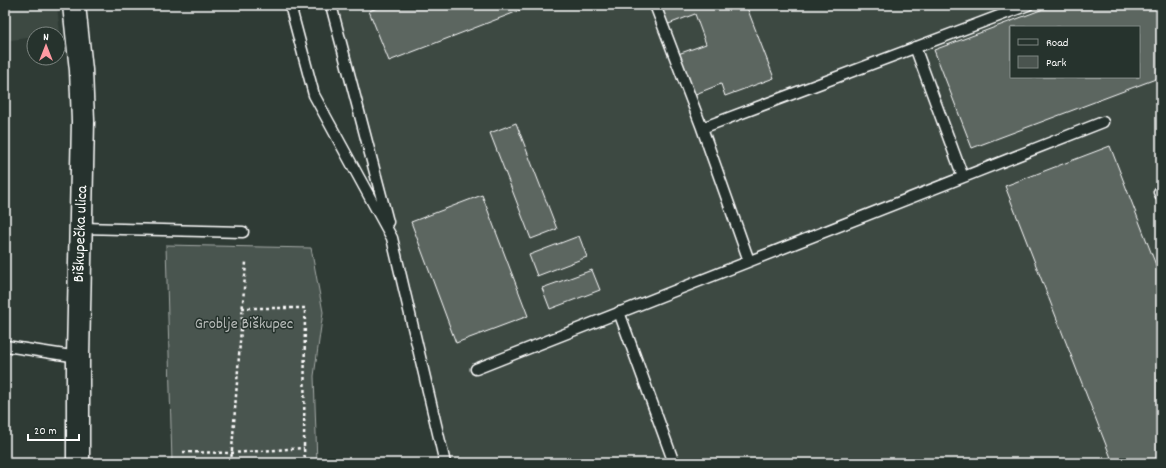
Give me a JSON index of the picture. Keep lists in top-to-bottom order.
{
  "streets": {
    "street": ["Biškupečka ulica"]
  },
  "parks": ["Groblje Biškupec"],
  "legend": ["Road", "Park"],
  "scale_bar": "20 m",
  "north": "top"
}
